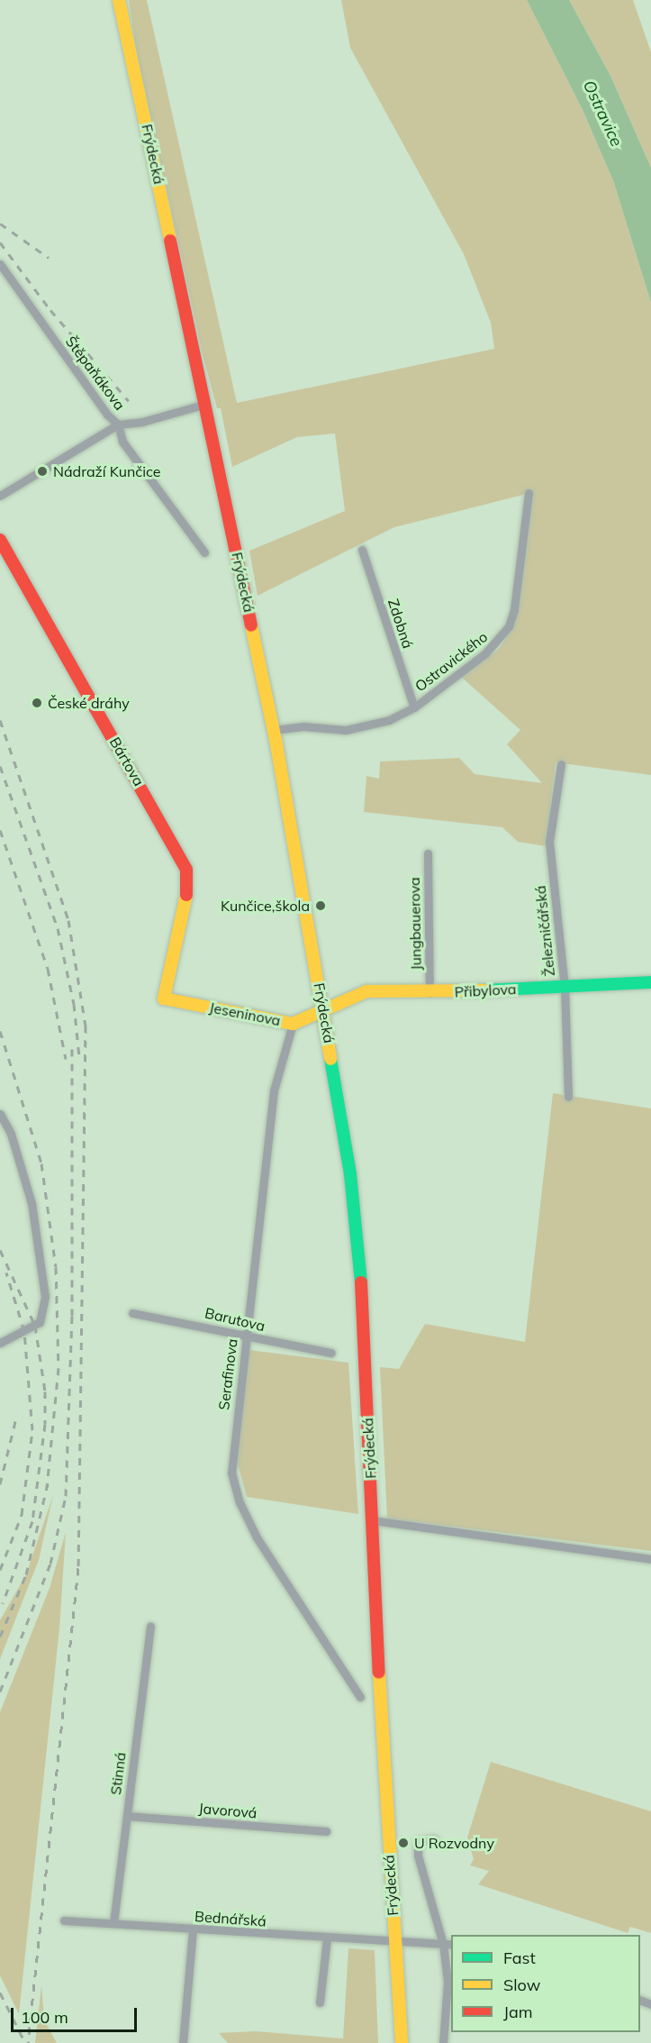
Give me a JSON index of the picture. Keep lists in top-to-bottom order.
{
  "streets": {
    "main road": [
      "Frýdecká",
      "Bártova",
      "Přibylova",
      "Jeseninova"
    ],
    "street": [
      "Štěpaňákova",
      "Zdobná",
      "Ostravického",
      "Jungbauerova",
      "Železničářská",
      "Barutova",
      "Serafinova",
      "Stinná",
      "Javorová",
      "Bednářská"
    ]
  },
  "crossings": [
    ["Frýdecká", "Ostravického"],
    ["Frýdecká", "Přibylova"],
    ["Frýdecká", "Jeseninova"],
    ["Frýdecká", "Bednářská"],
    ["Zdobná", "Ostravického"],
    ["Bártova", "Jeseninova"],
    ["Jungbauerova", "Přibylova"],
    ["Železničářská", "Přibylova"],
    ["Přibylova", "Jeseninova"],
    ["Jeseninova", "Serafinova"],
    ["Barutova", "Serafinova"],
    ["Stinná", "Javorová"],
    ["Stinná", "Bednářská"]
  ],
  "water": ["Ostravice"],
  "places": [
    "Nádraží Kunčice",
    "České dráhy",
    "Kunčice,škola",
    "U Rozvodny"
  ],
  "legend": ["Fast", "Slow", "Jam"],
  "scale_bar": "100 m"
}
